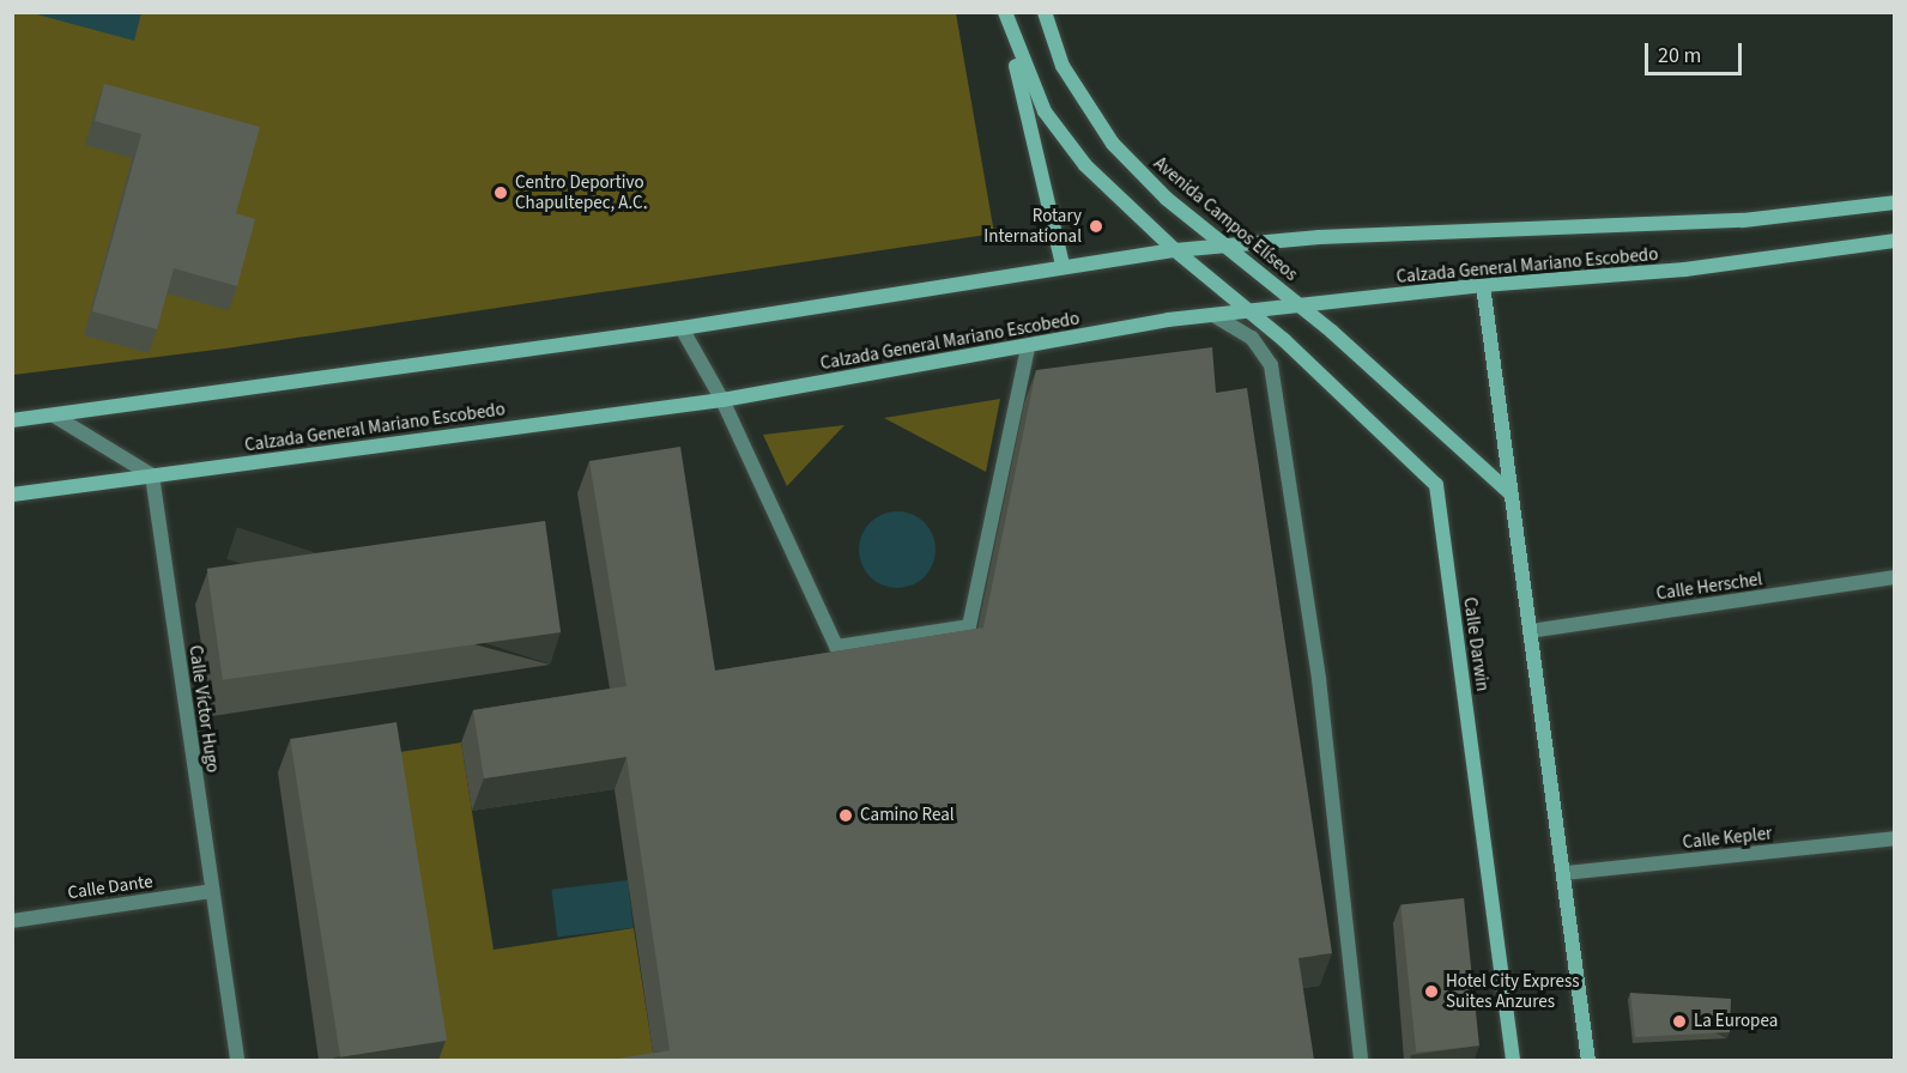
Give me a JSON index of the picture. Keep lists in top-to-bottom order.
{
  "streets": {
    "main road": ["Avenida Campos Elíseos", "Calzada General Mariano Escobedo", "Calle Darwin"],
    "street": [
      "Calle Herschel",
      "Calle Víctor Hugo",
      "Calle Kepler",
      "Calle Dante"
    ]
  },
  "crossings": [
    ["Avenida Campos Elíseos", "Calzada General Mariano Escobedo"],
    ["Calzada General Mariano Escobedo", "Calle Darwin"],
    ["Calzada General Mariano Escobedo", "Calle Víctor Hugo"],
    ["Calle Víctor Hugo", "Calle Dante"]
  ],
  "places": [
    "Centro Deportivo Chapultepec, A.C.",
    "Rotary International",
    "Camino Real",
    "Hotel City Express Suites Anzures",
    "La Europea"
  ],
  "scale_bar": "20 m"
}
